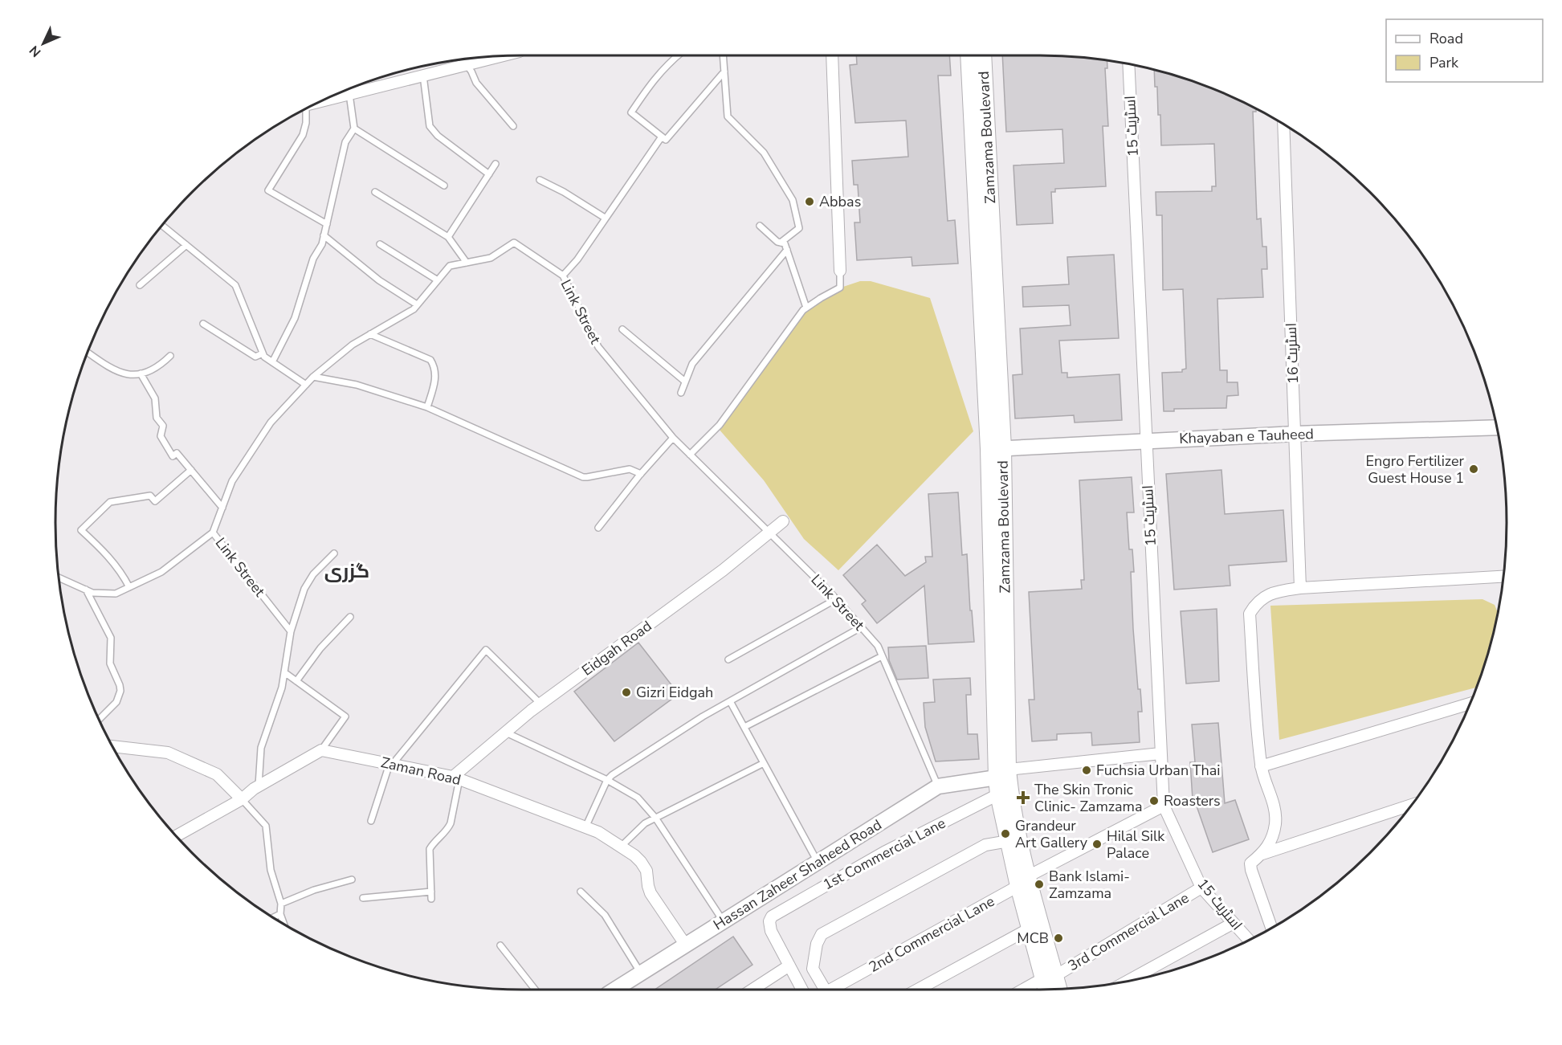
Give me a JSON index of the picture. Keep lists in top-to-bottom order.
{
  "streets": {
    "main road": ["Zamzama Boulevard"],
    "street": [
      "اسٹریٹ 15",
      "اسٹریٹ 16",
      "Khayaban e Tauheed",
      "Eidgah Road",
      "Zaman Road",
      "1st Commercial Lane",
      "Hassan Zaheer Shaheed Road",
      "3rd Commercial Lane",
      "2nd Commercial Lane"
    ],
    "lane": ["Link Street"]
  },
  "crossings": [
    ["اسٹریٹ 15", "Khayaban e Tauheed"],
    ["اسٹریٹ 15", "3rd Commercial Lane"],
    ["اسٹریٹ 15", "2nd Commercial Lane"],
    ["Zamzama Boulevard", "Khayaban e Tauheed"],
    ["Zamzama Boulevard", "1st Commercial Lane"],
    ["Zamzama Boulevard", "Hassan Zaheer Shaheed Road"],
    ["Zamzama Boulevard", "3rd Commercial Lane"],
    ["Zamzama Boulevard", "2nd Commercial Lane"],
    ["Link Street", "Eidgah Road"],
    ["Link Street", "Hassan Zaheer Shaheed Road"],
    ["اسٹریٹ 16", "Khayaban e Tauheed"],
    ["Eidgah Road", "Zaman Road"],
    ["Zaman Road", "Hassan Zaheer Shaheed Road"]
  ],
  "districts": ["گزری"],
  "places": {
    "other": [
      "Abbas",
      "Engro Fertilizer Guest House 1",
      "Gizri Eidgah",
      "Fuchsia Urban Thai",
      "Roasters",
      "Grandeur Art Gallery",
      "Hilal Silk Palace",
      "Bank Islami- Zamzama",
      "MCB"
    ],
    "health": ["The Skin Tronic Clinic- Zamzama"]
  },
  "legend": ["Road", "Park"],
  "north": "bottom left"
}
